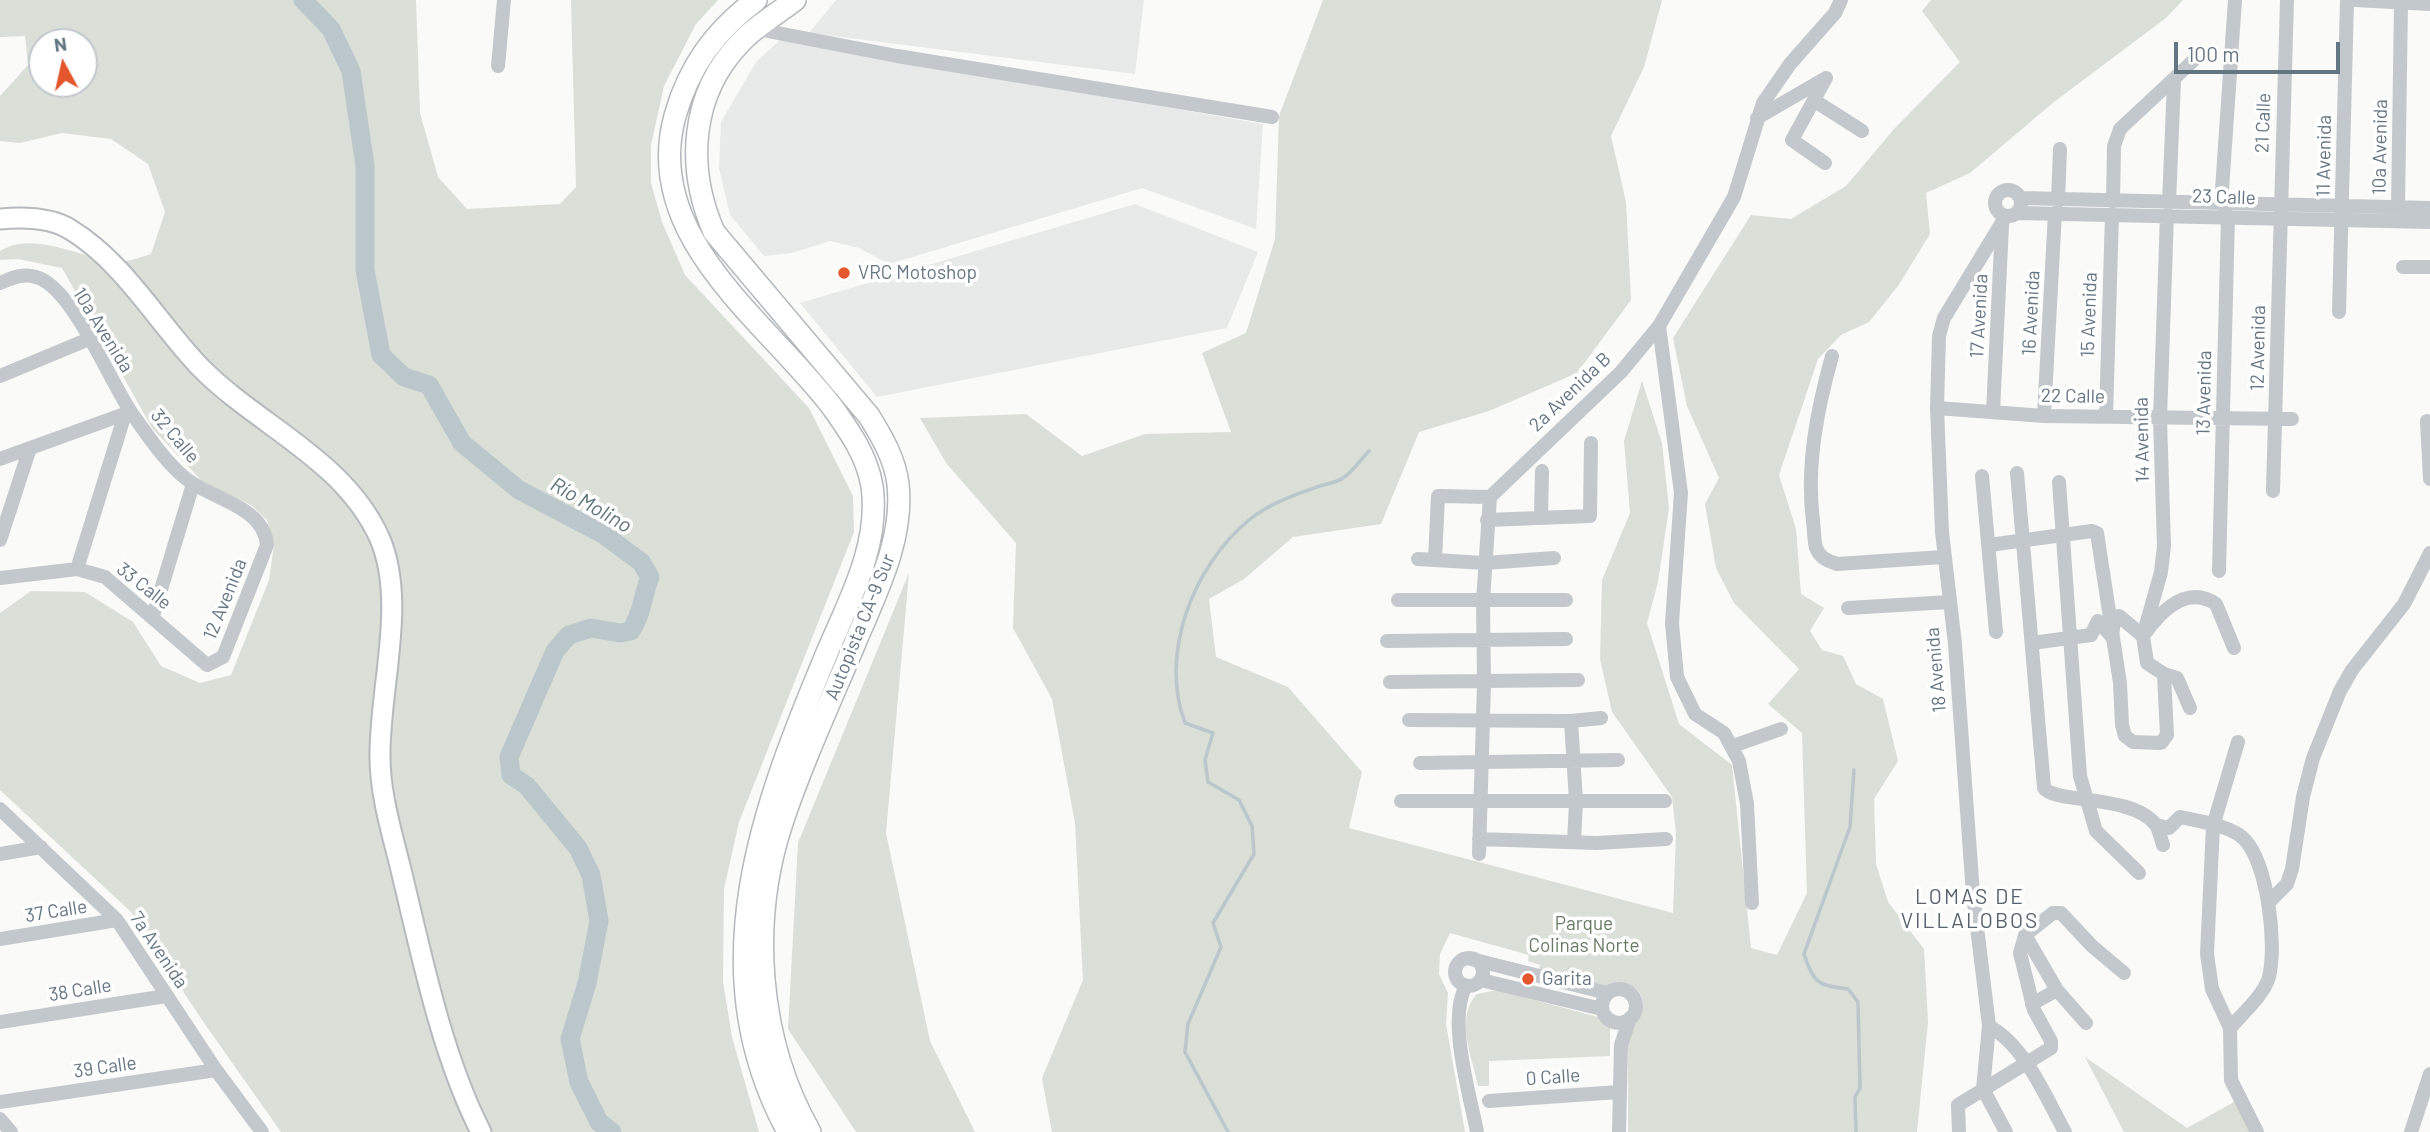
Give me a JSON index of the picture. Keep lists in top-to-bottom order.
{
  "streets": {
    "highway": ["Autopista CA-9 Sur"],
    "street": [
      "21 Calle",
      "10a Avenida",
      "11 Avenida",
      "23 Calle",
      "16 Avenida",
      "15 Avenida",
      "17 Avenida",
      "12 Avenida",
      "2a Avenida B",
      "13 Avenida",
      "22 Calle",
      "32 Calle",
      "14 Avenida",
      "33 Calle",
      "18 Avenida",
      "37 Calle",
      "7a Avenida",
      "38 Calle",
      "39 Calle",
      "0 Calle"
    ]
  },
  "crossings": [
    ["21 Calle", "23 Calle"],
    ["21 Calle", "12 Avenida"],
    ["10a Avenida", "23 Calle"],
    ["10a Avenida", "32 Calle"],
    ["11 Avenida", "23 Calle"],
    ["23 Calle", "16 Avenida"],
    ["23 Calle", "15 Avenida"],
    ["23 Calle", "17 Avenida"],
    ["23 Calle", "12 Avenida"],
    ["23 Calle", "13 Avenida"],
    ["23 Calle", "14 Avenida"],
    ["23 Calle", "18 Avenida"],
    ["16 Avenida", "22 Calle"],
    ["15 Avenida", "22 Calle"],
    ["15 Avenida", "14 Avenida"],
    ["17 Avenida", "22 Calle"],
    ["17 Avenida", "18 Avenida"],
    ["12 Avenida", "22 Calle"],
    ["12 Avenida", "32 Calle"],
    ["12 Avenida", "33 Calle"],
    ["13 Avenida", "22 Calle"],
    ["22 Calle", "14 Avenida"],
    ["22 Calle", "18 Avenida"],
    ["37 Calle", "7a Avenida"],
    ["7a Avenida", "38 Calle"],
    ["7a Avenida", "39 Calle"]
  ],
  "districts": ["LOMAS DE VILLALOBOS"],
  "water": ["Río Molino"],
  "parks": ["Parque Colinas Norte"],
  "places": ["VRC Motoshop", "Garita"],
  "scale_bar": "100 m",
  "north": "top"
}
